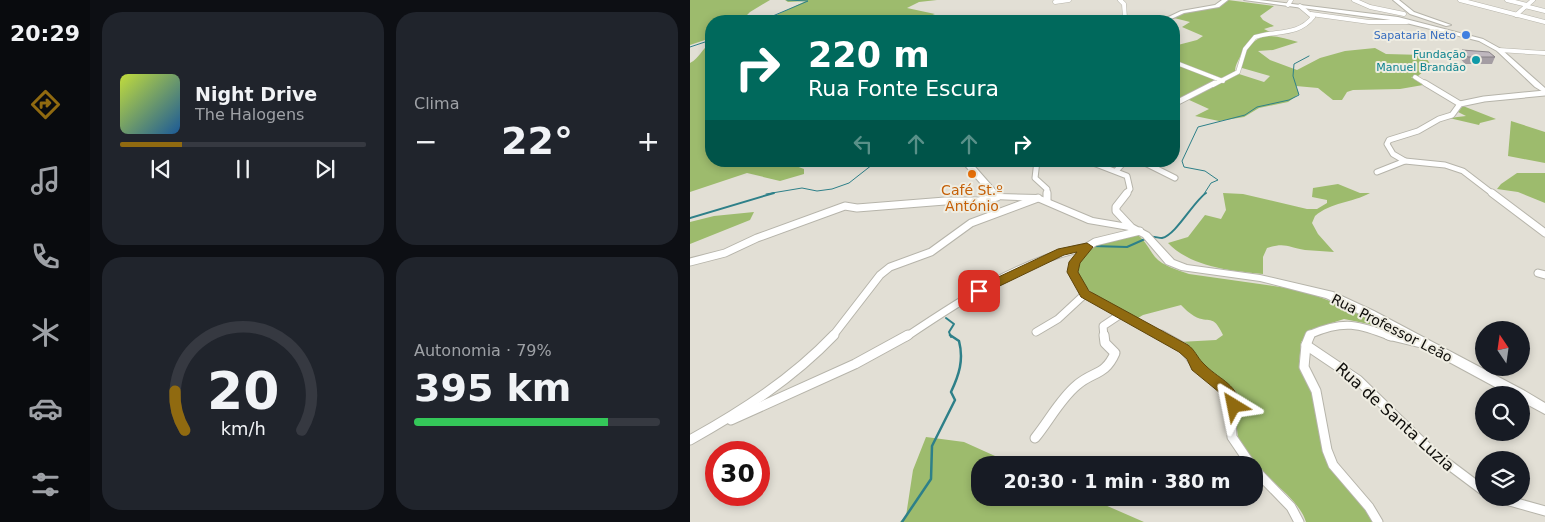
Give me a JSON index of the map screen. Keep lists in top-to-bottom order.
{
  "streets": {
    "street": ["Rua Professor Leão", "Rua de Santa Luzia"]
  },
  "places": ["Sapataria Neto", "Fundação Manuel Brandão", "Café St.º António"],
  "north": "top",
  "page": {
    "tabs": "20:29",
    "tile": [
      "Clima",
      ["Autonomia · 79%", "395 km"]
    ],
    "turn": ["220 m", "Rua Fonte Escura"],
    "song": ["Night Drive", "The Halogens"],
    "heat": ["−", "22°", "+"],
    "limit": "30",
    "trip": "20:30 · 1 min · 380 m",
    "gauge": ["20", "km/h"]
  }
}
